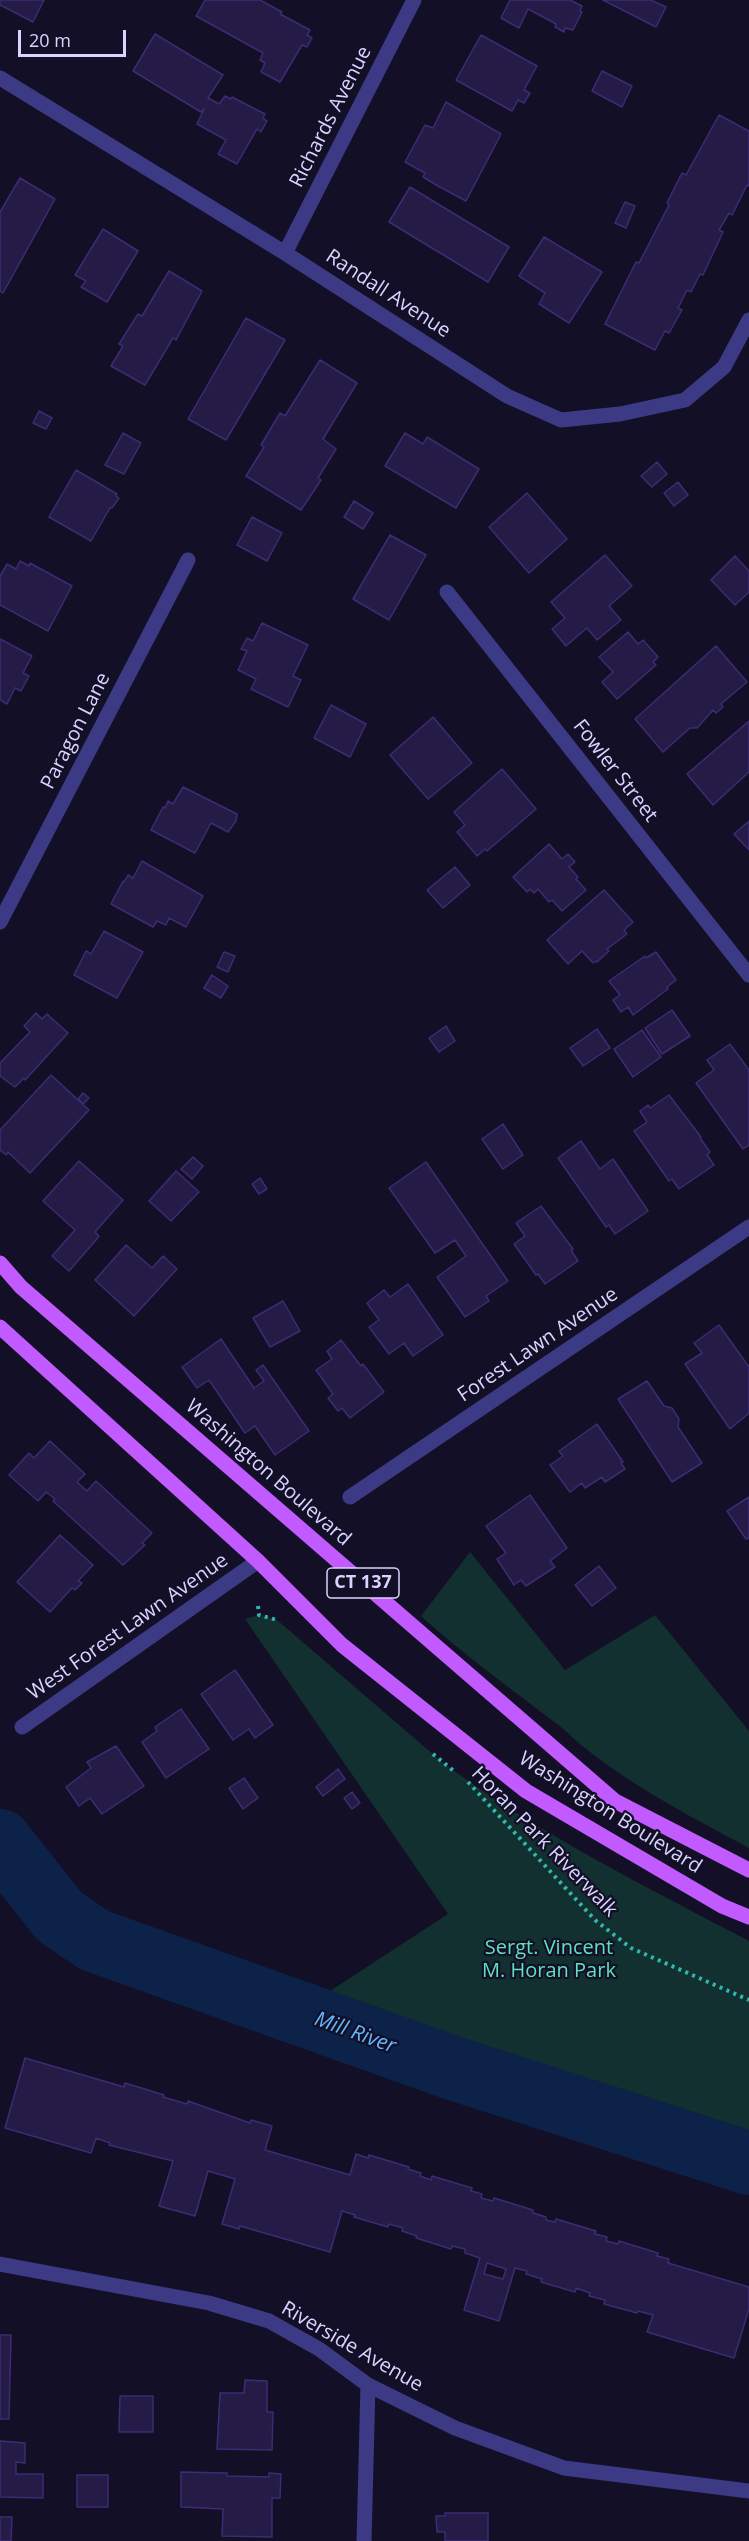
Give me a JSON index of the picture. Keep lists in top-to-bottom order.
{
  "streets": {
    "main road": ["Washington Boulevard", "CT 137"],
    "street": [
      "Richards Avenue",
      "Randall Avenue",
      "Paragon Lane",
      "Fowler Street",
      "Forest Lawn Avenue",
      "West Forest Lawn Avenue",
      "Riverside Avenue"
    ],
    "path": ["Horan Park Riverwalk"]
  },
  "crossings": [
    ["Richards Avenue", "Randall Avenue"],
    ["Washington Boulevard", "West Forest Lawn Avenue"]
  ],
  "water": ["Mill River"],
  "parks": ["Sergt. Vincent M. Horan Park"],
  "scale_bar": "20 m"
}
